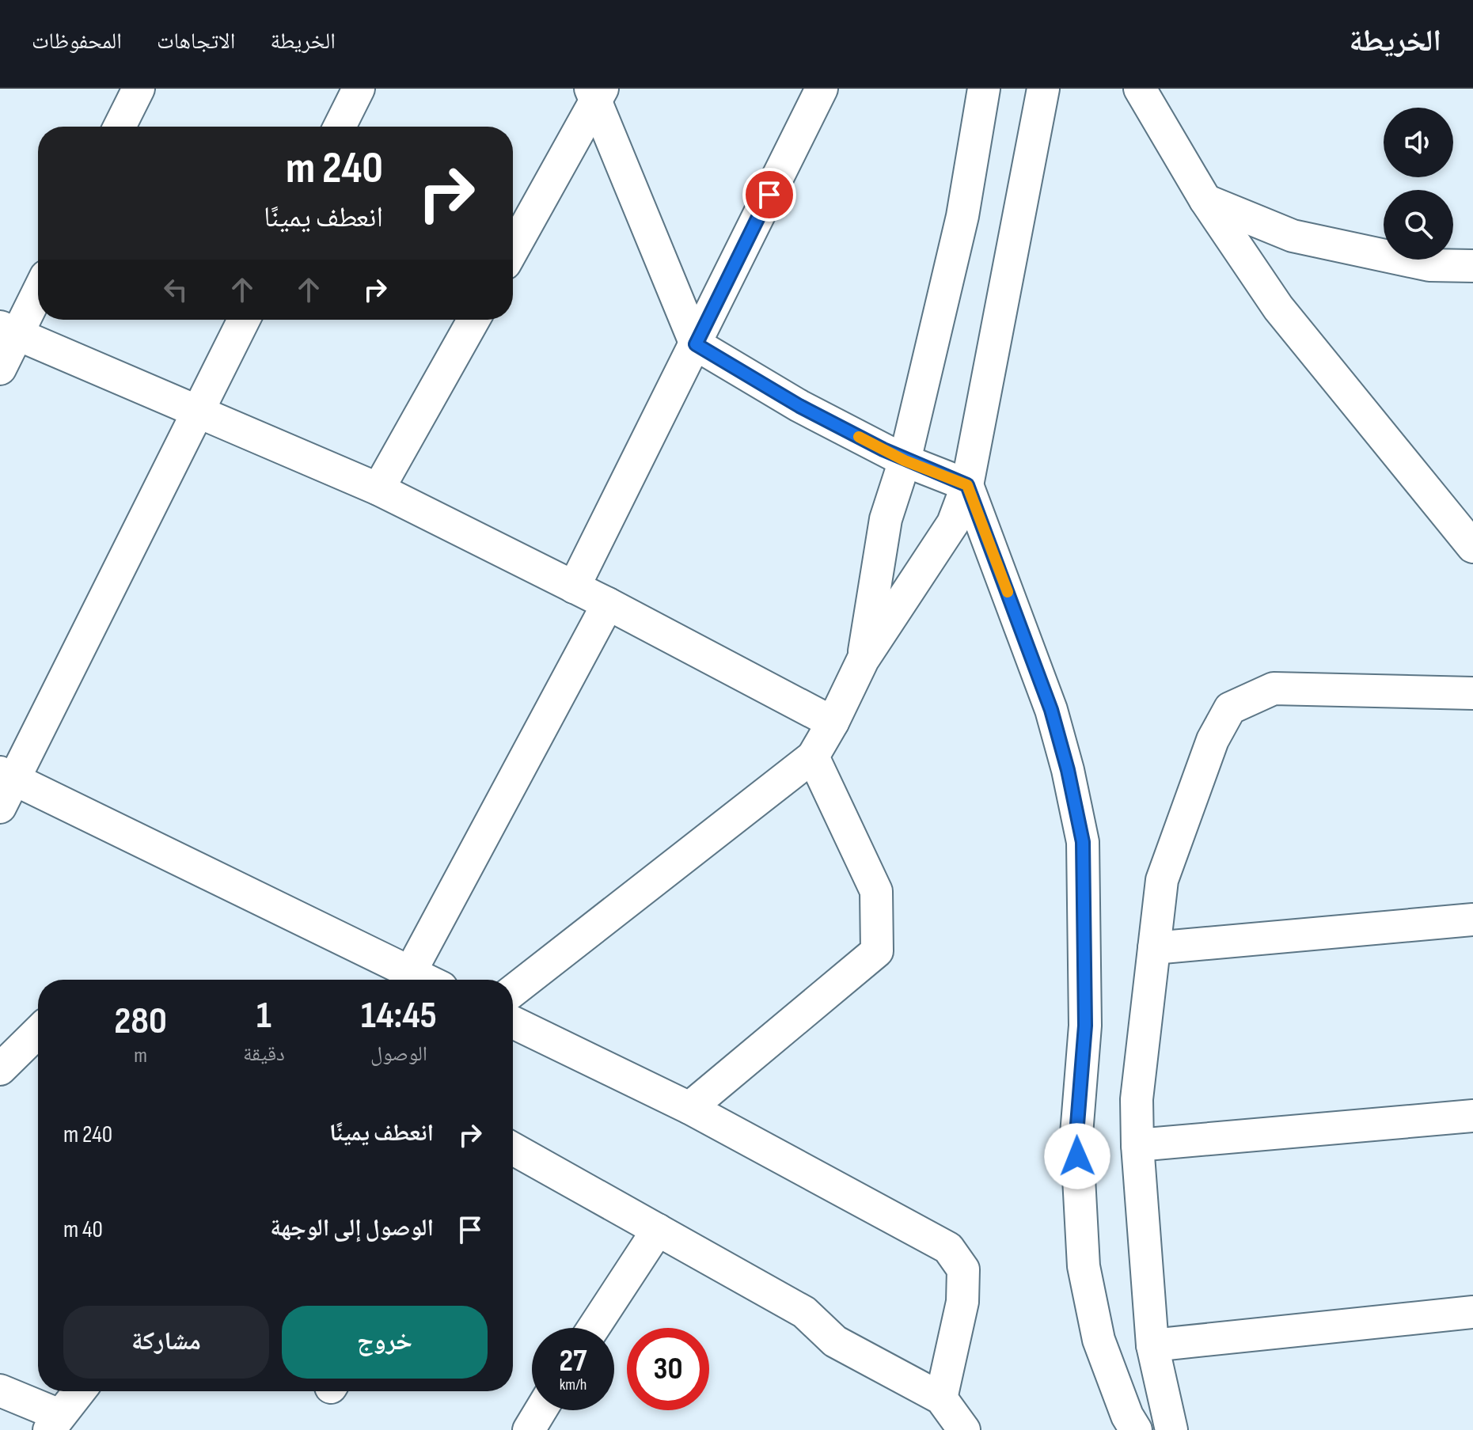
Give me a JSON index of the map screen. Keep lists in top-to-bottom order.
{
  "page": {
    "header": "الخريطة",
    "nav": ["الخريطة", "الاتجاهات", "المحفوظات"],
    "turn": ["240 m", "انعطف يمينًا"],
    "eta": [
      "14:45",
      "الوصول",
      "1",
      "دقيقة",
      "280",
      "m"
    ],
    "list": [
      {
        "name": "انعطف يمينًا",
        "value": "240 m"
      },
      {
        "name": "الوصول إلى الوجهة",
        "value": "40 m"
      }
    ],
    "buttons": ["خروج", "مشاركة"],
    "speed": "27 km/h",
    "limit": "30"
  }
}
